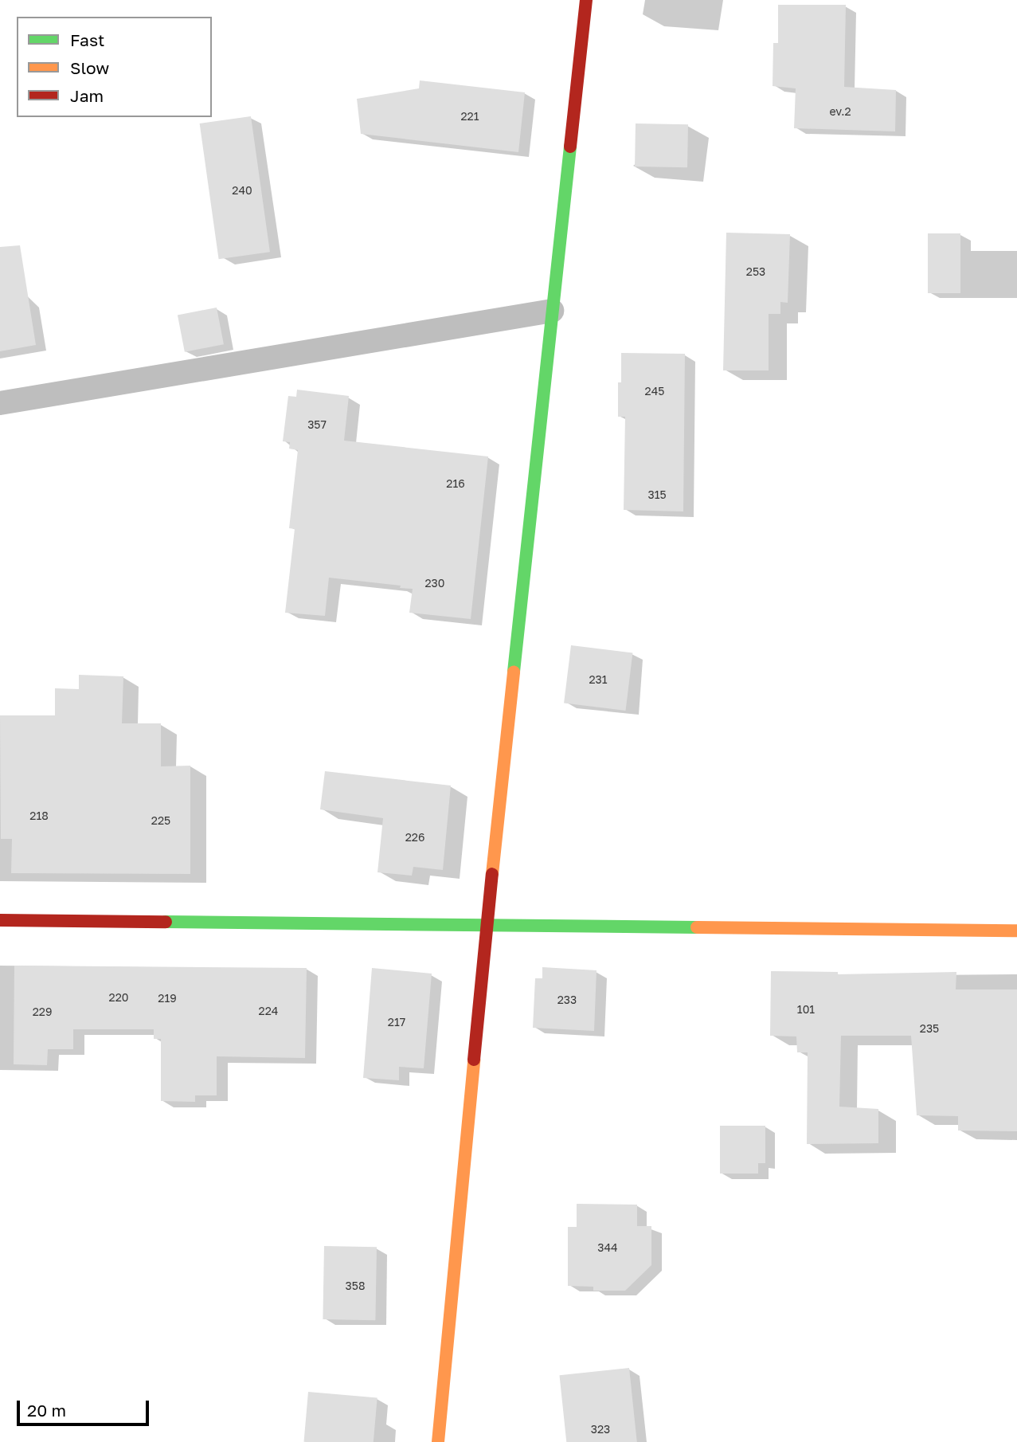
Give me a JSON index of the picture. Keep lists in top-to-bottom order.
{
  "house_numbers": [
    "ev.2",
    "221",
    "240",
    "253",
    "245",
    "357",
    "216",
    "315",
    "230",
    "231",
    "218",
    "225",
    "226",
    "220",
    "219",
    "233",
    "101",
    "224",
    "229",
    "217",
    "235",
    "344",
    "358",
    "323"
  ],
  "legend": ["Fast", "Slow", "Jam"],
  "scale_bar": "20 m"
}
